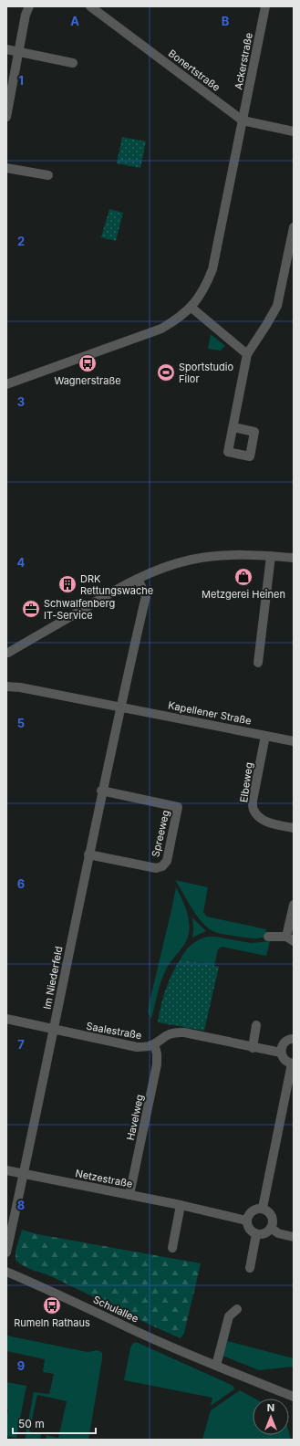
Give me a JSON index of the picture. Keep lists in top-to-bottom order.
{
  "streets": {
    "street": [
      "Ackerstraße",
      "Bonertstraße",
      "Kapellener Straße",
      "Elbeweg",
      "Spreeweg",
      "Im Niederfeld",
      "Saalestraße",
      "Havelweg",
      "Netzestraße",
      "Schulallee"
    ]
  },
  "crossings": [
    ["Ackerstraße", "Bonertstraße"],
    ["Kapellener Straße", "Elbeweg"],
    ["Kapellener Straße", "Im Niederfeld"],
    ["Spreeweg", "Im Niederfeld"],
    ["Im Niederfeld", "Saalestraße"],
    ["Im Niederfeld", "Netzestraße"],
    ["Saalestraße", "Havelweg"],
    ["Havelweg", "Netzestraße"]
  ],
  "places": {
    "bus stop": ["Wagnerstraße", "Rumeln Rathaus"],
    "sports": ["Sportstudio Filor"],
    "shop": ["Metzgerei Heinen"],
    "building": ["DRK Rettungswache"],
    "office": ["Schwalfenberg IT-Service"]
  },
  "scale_bar": "50 m",
  "north": "top",
  "grid": {
    "columns": ["A", "B"],
    "rows": [
      "1",
      "2",
      "3",
      "4",
      "5",
      "6",
      "7",
      "8",
      "9"
    ]
  }
}
